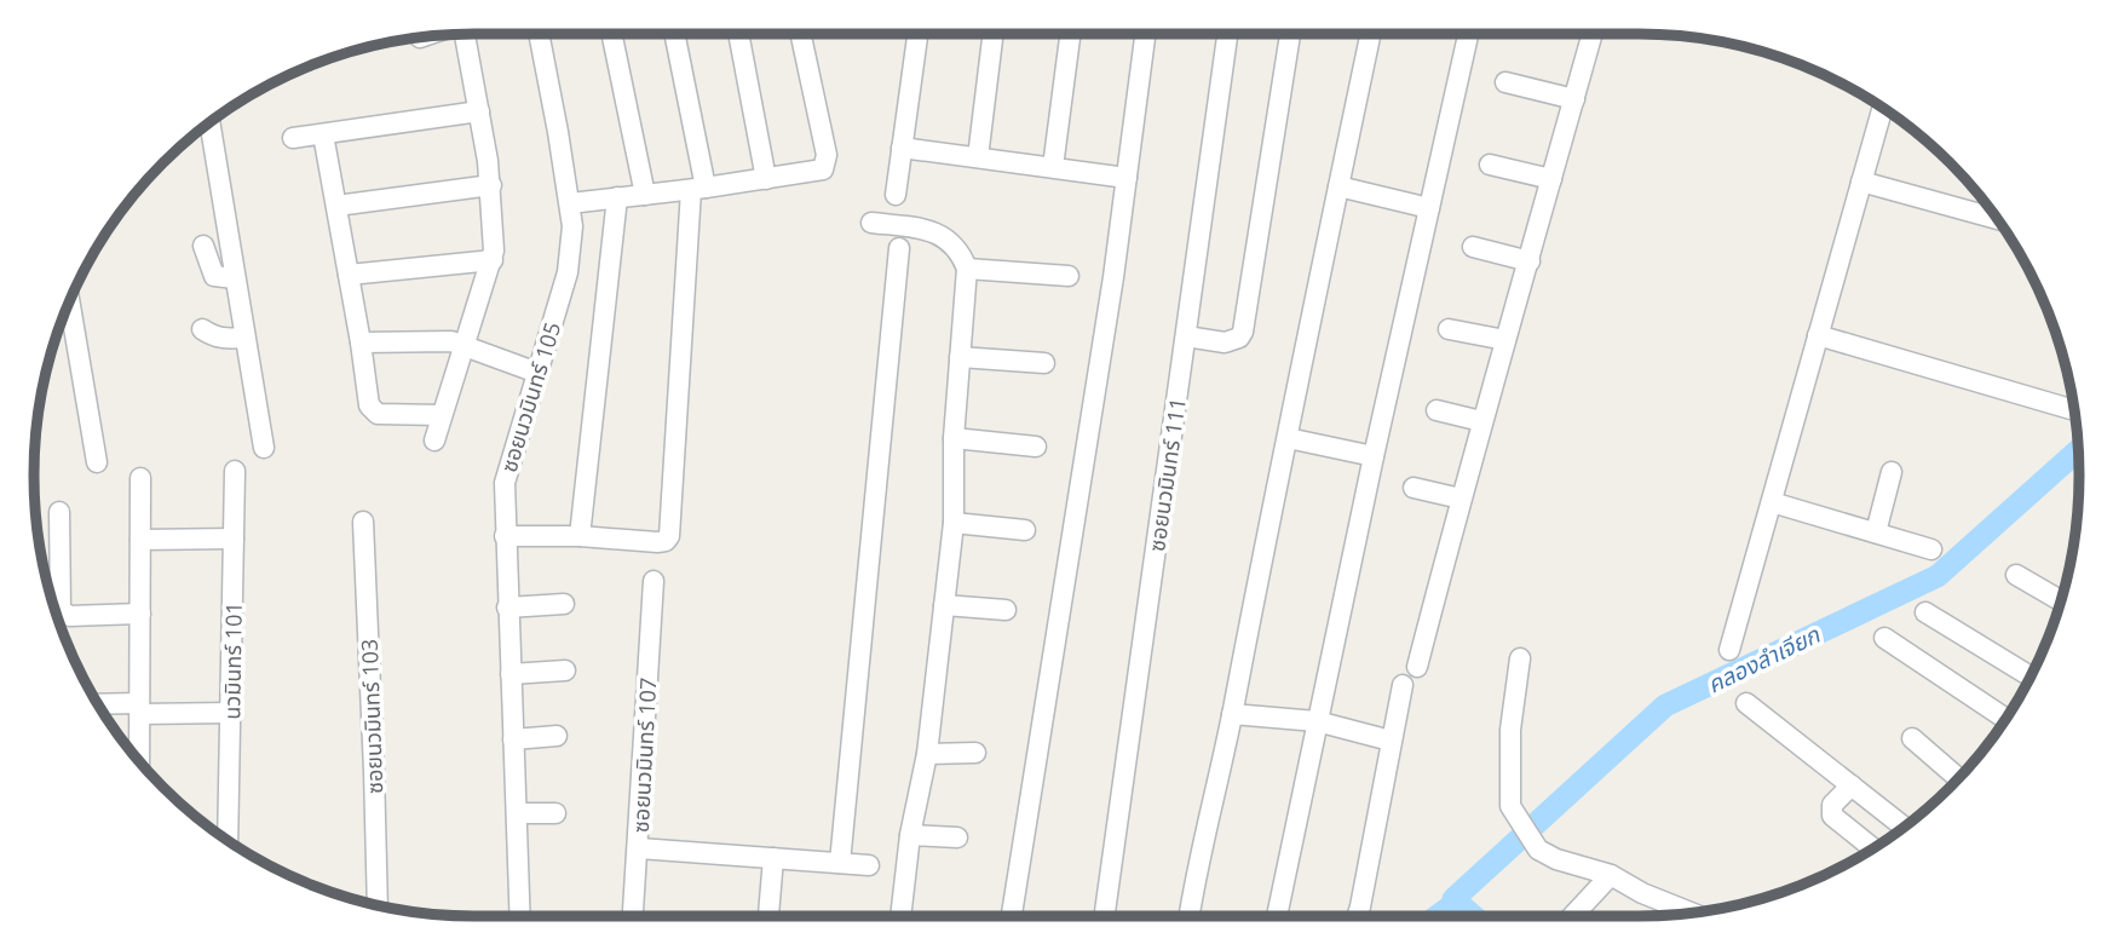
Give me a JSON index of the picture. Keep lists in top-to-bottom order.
{
  "streets": {
    "street": [
      "ซอยนวมินทร์ 105",
      "ซอยนวมินทร์ 111",
      "นวมินทร์ 101",
      "ซอยนวมินทร์ 103",
      "ซอยนวมินทร์ 107"
    ]
  },
  "water": ["คลองลำเจียก"]
}
